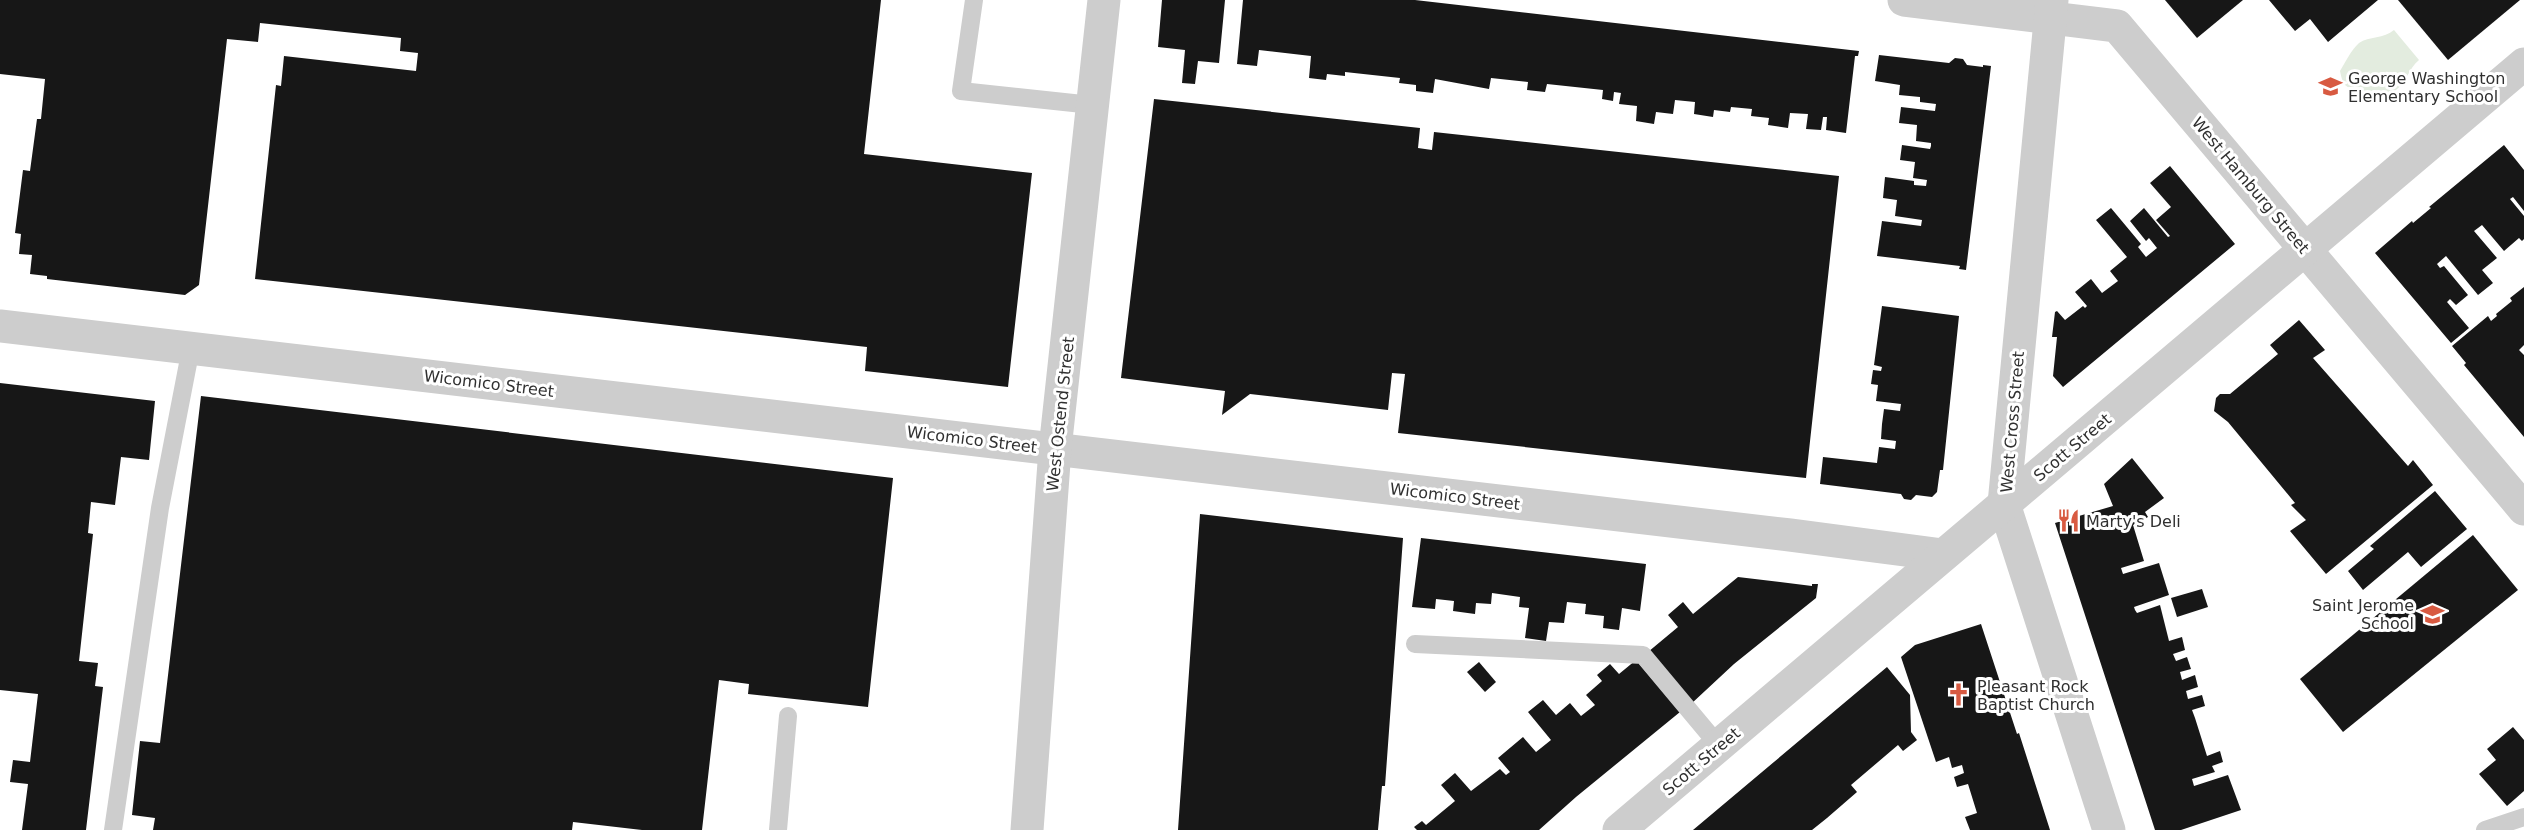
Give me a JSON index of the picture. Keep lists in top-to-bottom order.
{
  "streets": {
    "street": [
      "West Hamburg Street",
      "Wicomico Street",
      "West Ostend Street",
      "West Cross Street",
      "Scott Street"
    ]
  },
  "crossings": [
    ["West Hamburg Street", "West Cross Street"],
    ["West Hamburg Street", "Scott Street"],
    ["Wicomico Street", "West Ostend Street"],
    ["Wicomico Street", "Scott Street"],
    ["West Cross Street", "Scott Street"]
  ],
  "places": {
    "school or university": ["George Washington Elementary School", "Saint Jerome School"],
    "restaurant": ["Marty's Deli"],
    "church": ["Pleasant Rock Baptist Church"]
  }
}
